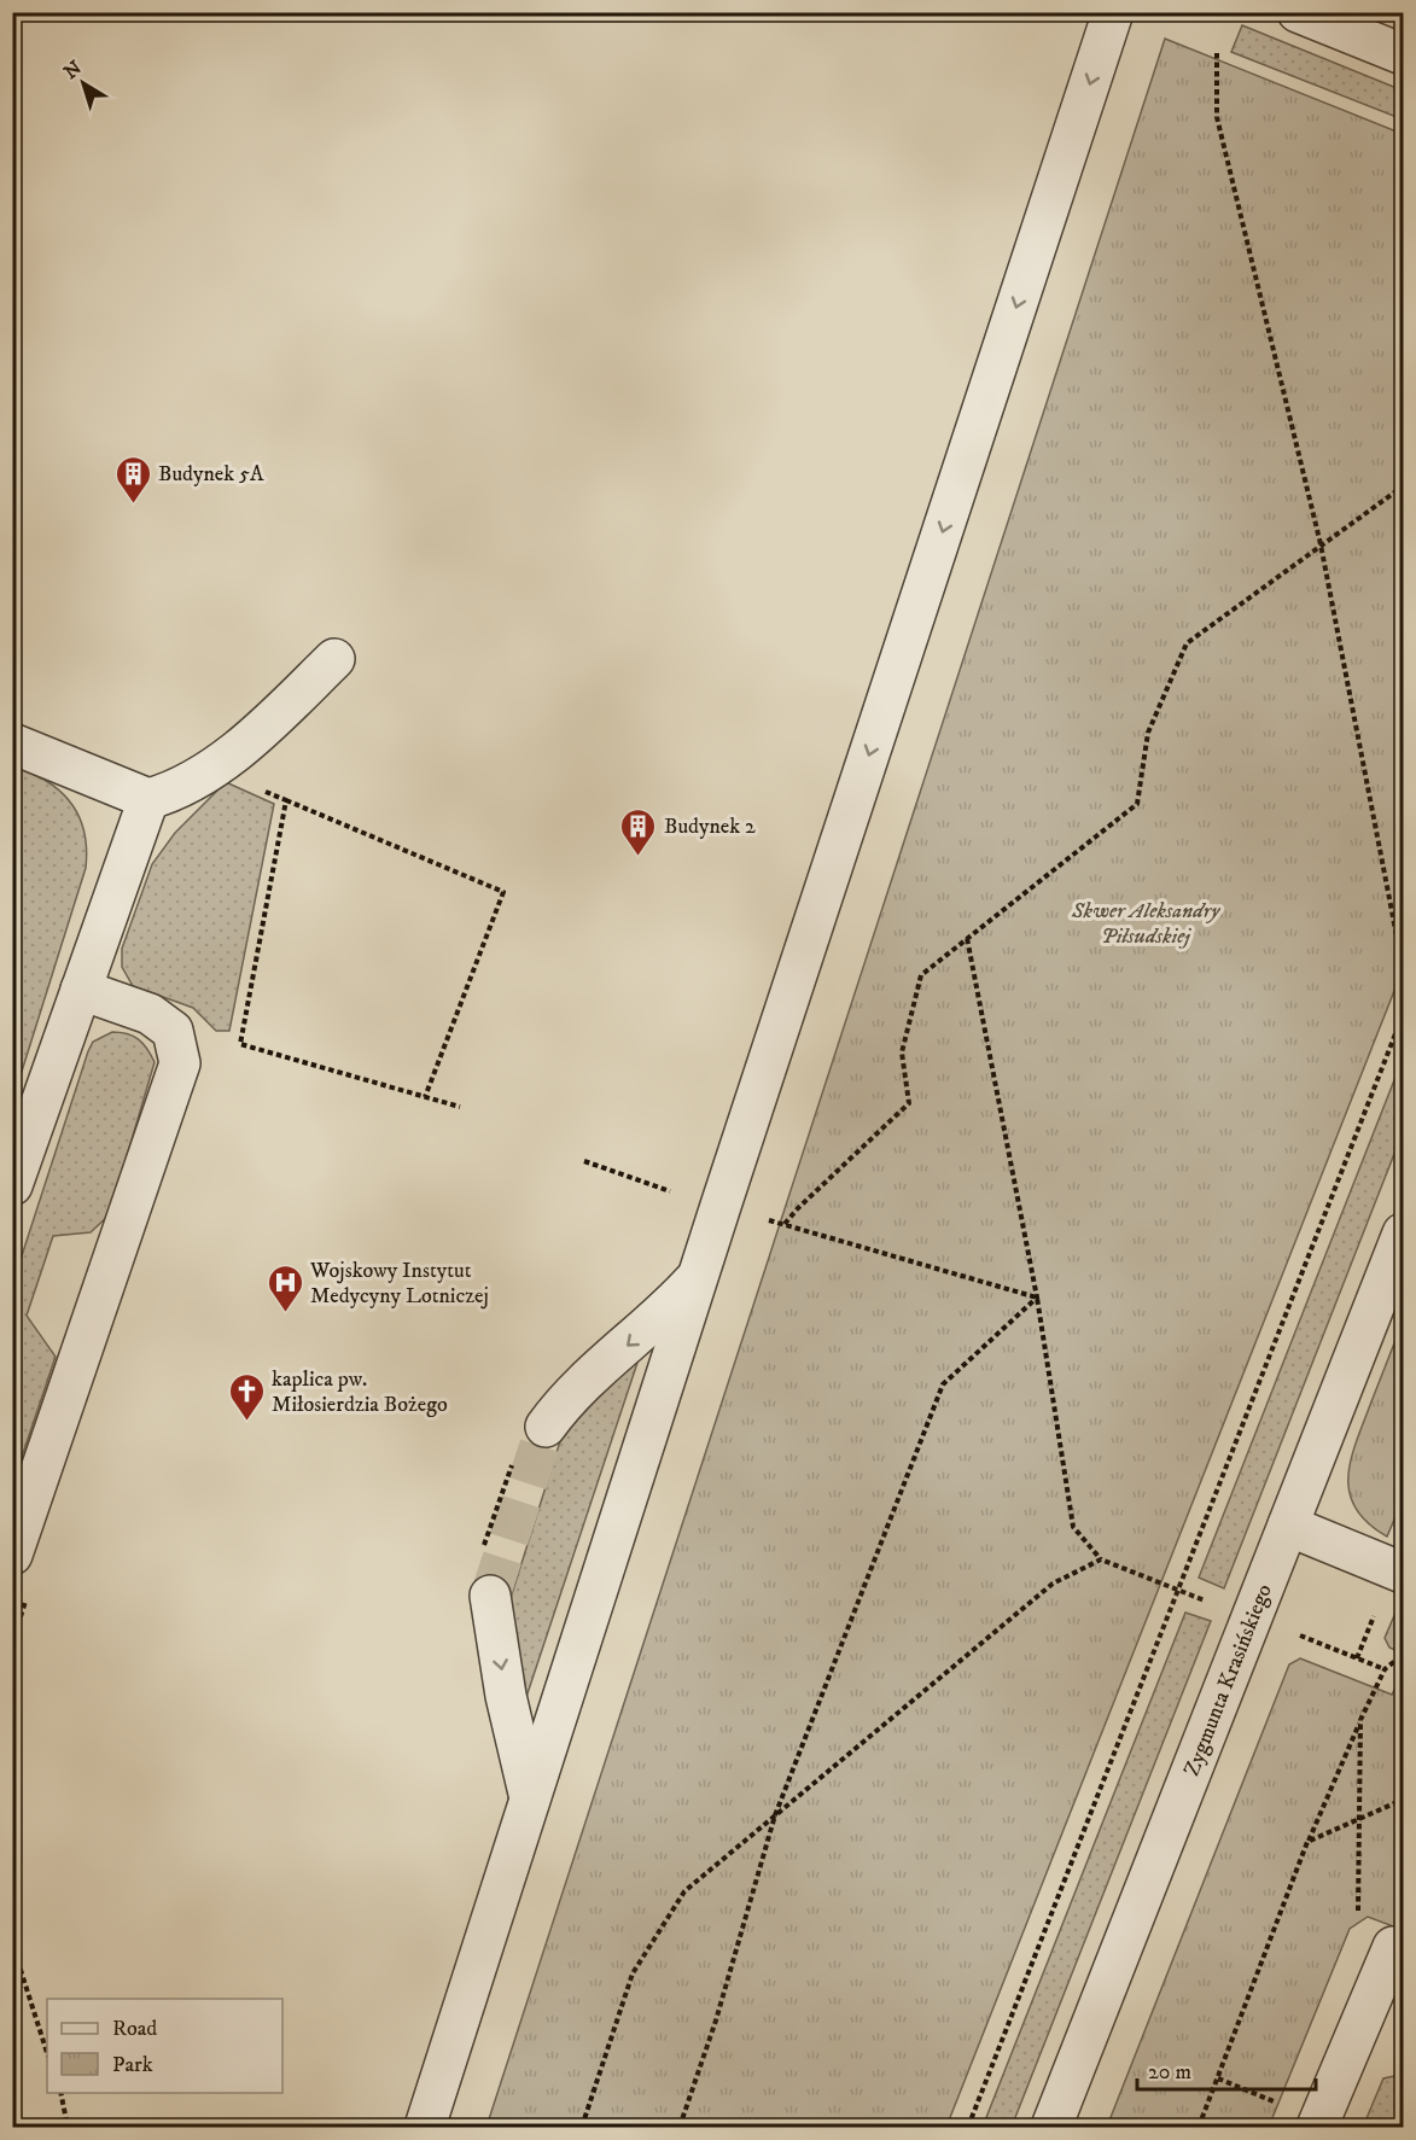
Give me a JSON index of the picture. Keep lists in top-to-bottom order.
{
  "streets": {
    "street": ["Zygmunta Krasińskiego"]
  },
  "parks": ["Skwer Aleksandry Piłsudskiej"],
  "places": {
    "building": ["Budynek 5A", "Budynek 2"],
    "hospital": ["Wojskowy Instytut Medycyny Lotniczej"],
    "church": ["kaplica pw. Miłosierdzia Bożego"]
  },
  "legend": ["Road", "Park"],
  "scale_bar": "20 m",
  "north": "top left"
}
